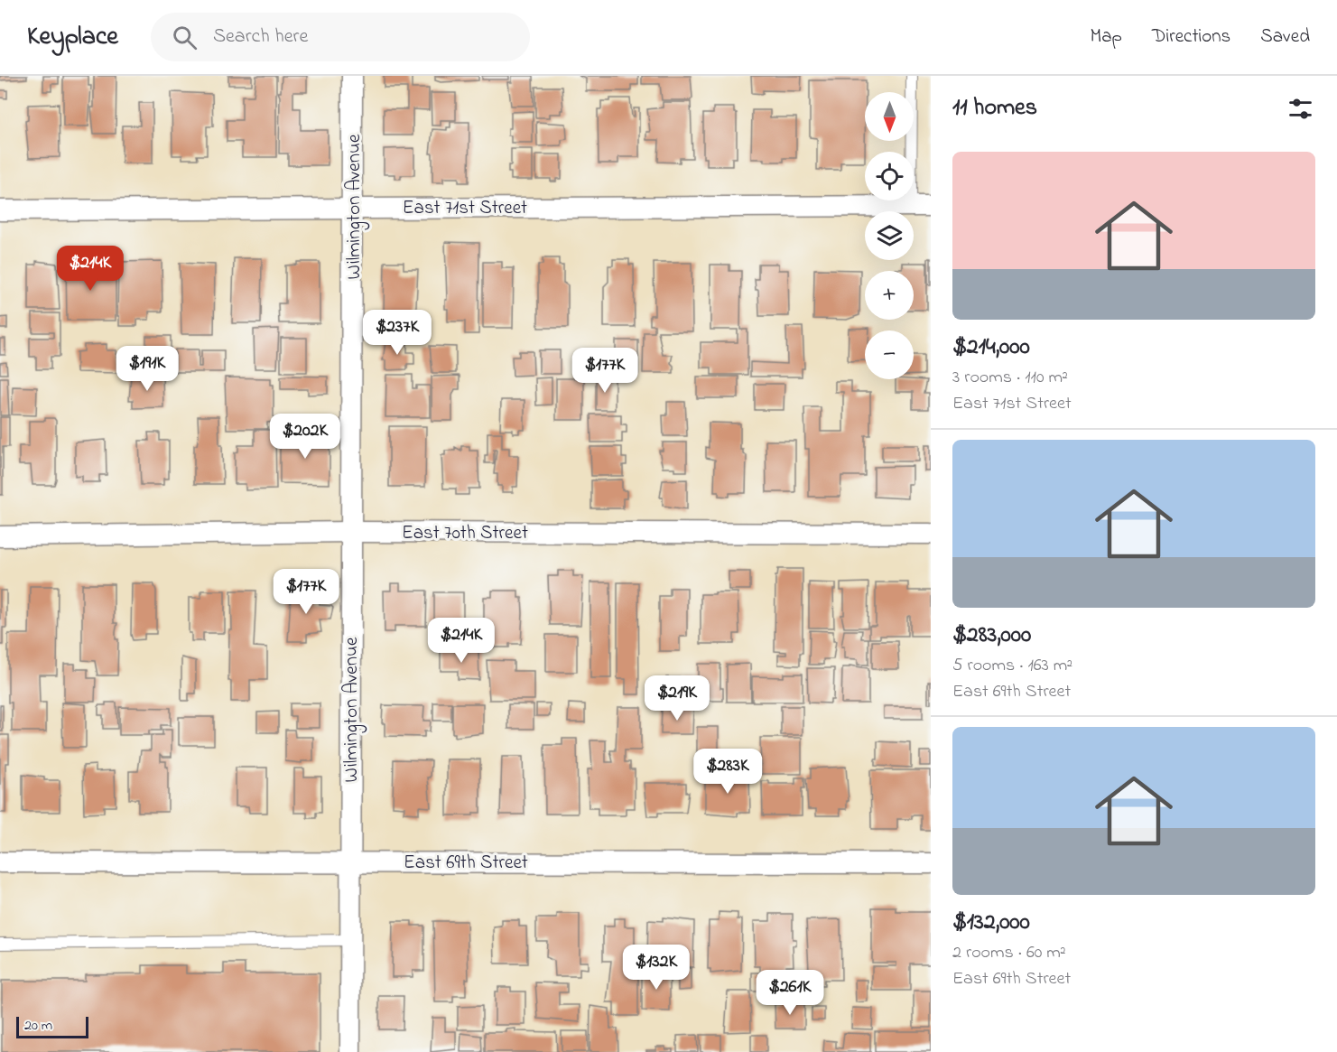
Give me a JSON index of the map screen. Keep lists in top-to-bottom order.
{
  "streets": {
    "street": [
      "Wilmington Avenue",
      "East 71st Street",
      "East 70th Street",
      "East 69th Street"
    ]
  },
  "crossings": [
    ["Wilmington Avenue", "East 71st Street"],
    ["Wilmington Avenue", "East 70th Street"],
    ["Wilmington Avenue", "East 69th Street"]
  ],
  "scale_bar": "20 m",
  "north": "bottom",
  "page": {
    "header": "Keyplace",
    "search": "Search here",
    "nav": ["Map", "Directions", "Saved"],
    "heading": "11 homes",
    "map_buttons": ["+", "−"],
    "list": [
      {
        "name": "$214,000",
        "note": "3 rooms · 110 m² · East 71st Street"
      },
      {
        "name": "$283,000",
        "note": "5 rooms · 163 m² · East 69th Street"
      },
      {
        "name": "$132,000",
        "note": "2 rooms · 60 m² · East 69th Street"
      }
    ],
    "price": [
      "$214K",
      "$237K",
      "$191K",
      "$177K",
      "$202K",
      "$177K",
      "$214K",
      "$219K",
      "$283K",
      "$132K",
      "$261K"
    ],
    "scale": "20 m"
  }
}
